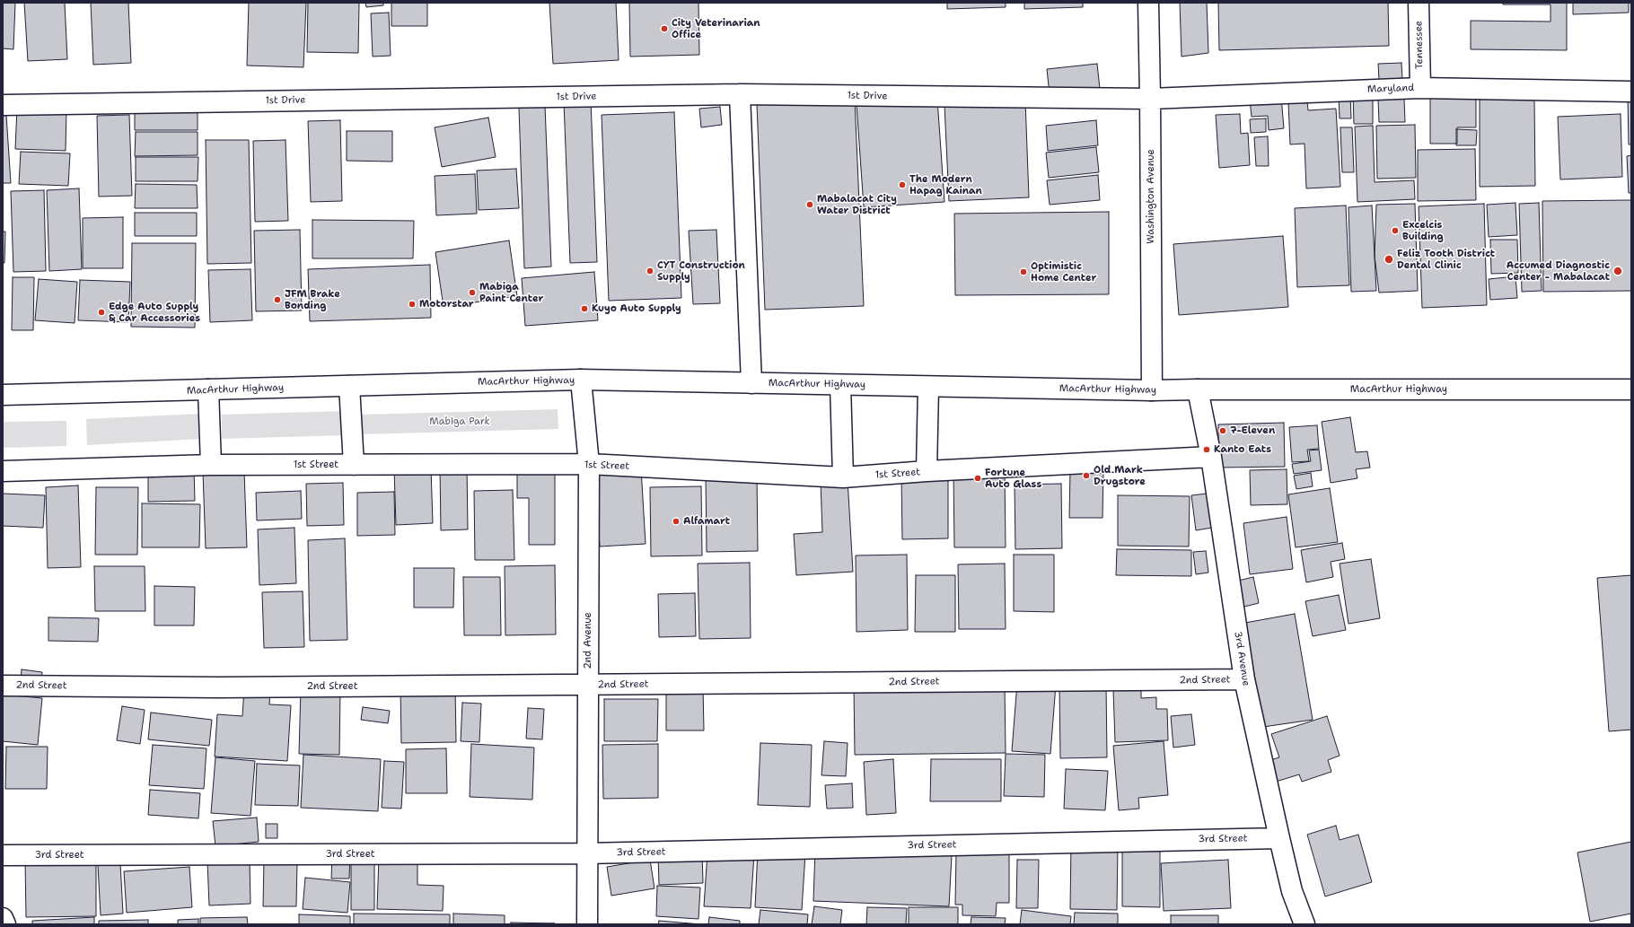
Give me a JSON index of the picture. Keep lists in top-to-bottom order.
{
  "streets": {
    "main road": [
      "Tennessee",
      "Maryland",
      "1st Drive",
      "Washington Avenue",
      "MacArthur Highway",
      "1st Street",
      "2nd Avenue",
      "3rd Avenue",
      "2nd Street",
      "3rd Street"
    ]
  },
  "crossings": [
    ["Tennessee", "Maryland"],
    ["Maryland", "1st Drive"],
    ["Maryland", "Washington Avenue"],
    ["1st Drive", "Washington Avenue"],
    ["Washington Avenue", "MacArthur Highway"],
    ["MacArthur Highway", "2nd Avenue"],
    ["MacArthur Highway", "3rd Avenue"],
    ["1st Street", "2nd Avenue"],
    ["1st Street", "3rd Avenue"],
    ["2nd Avenue", "2nd Street"],
    ["2nd Avenue", "3rd Street"],
    ["3rd Avenue", "2nd Street"],
    ["3rd Avenue", "3rd Street"]
  ],
  "parks": ["Mabiga Park"],
  "places": [
    "City Veterinarian Office",
    "The Modern Hapag Kainan",
    "Mabalacat City Water District",
    "Excelcis Building",
    "Feliz Tooth District Dental Clinic",
    "CYT Construction Supply",
    "Accumed Diagnostic Center - Mabalacat",
    "Optimistic Home Center",
    "Mabiga Paint Center",
    "JFM Brake Bonding",
    "Motorstar",
    "Kuyo Auto Supply",
    "Edge Auto Supply & Car Accessories",
    "7-Eleven",
    "Kanto Eats",
    "Old Mark Drugstore",
    "Fortune Auto Glass",
    "Alfamart"
  ]
}
